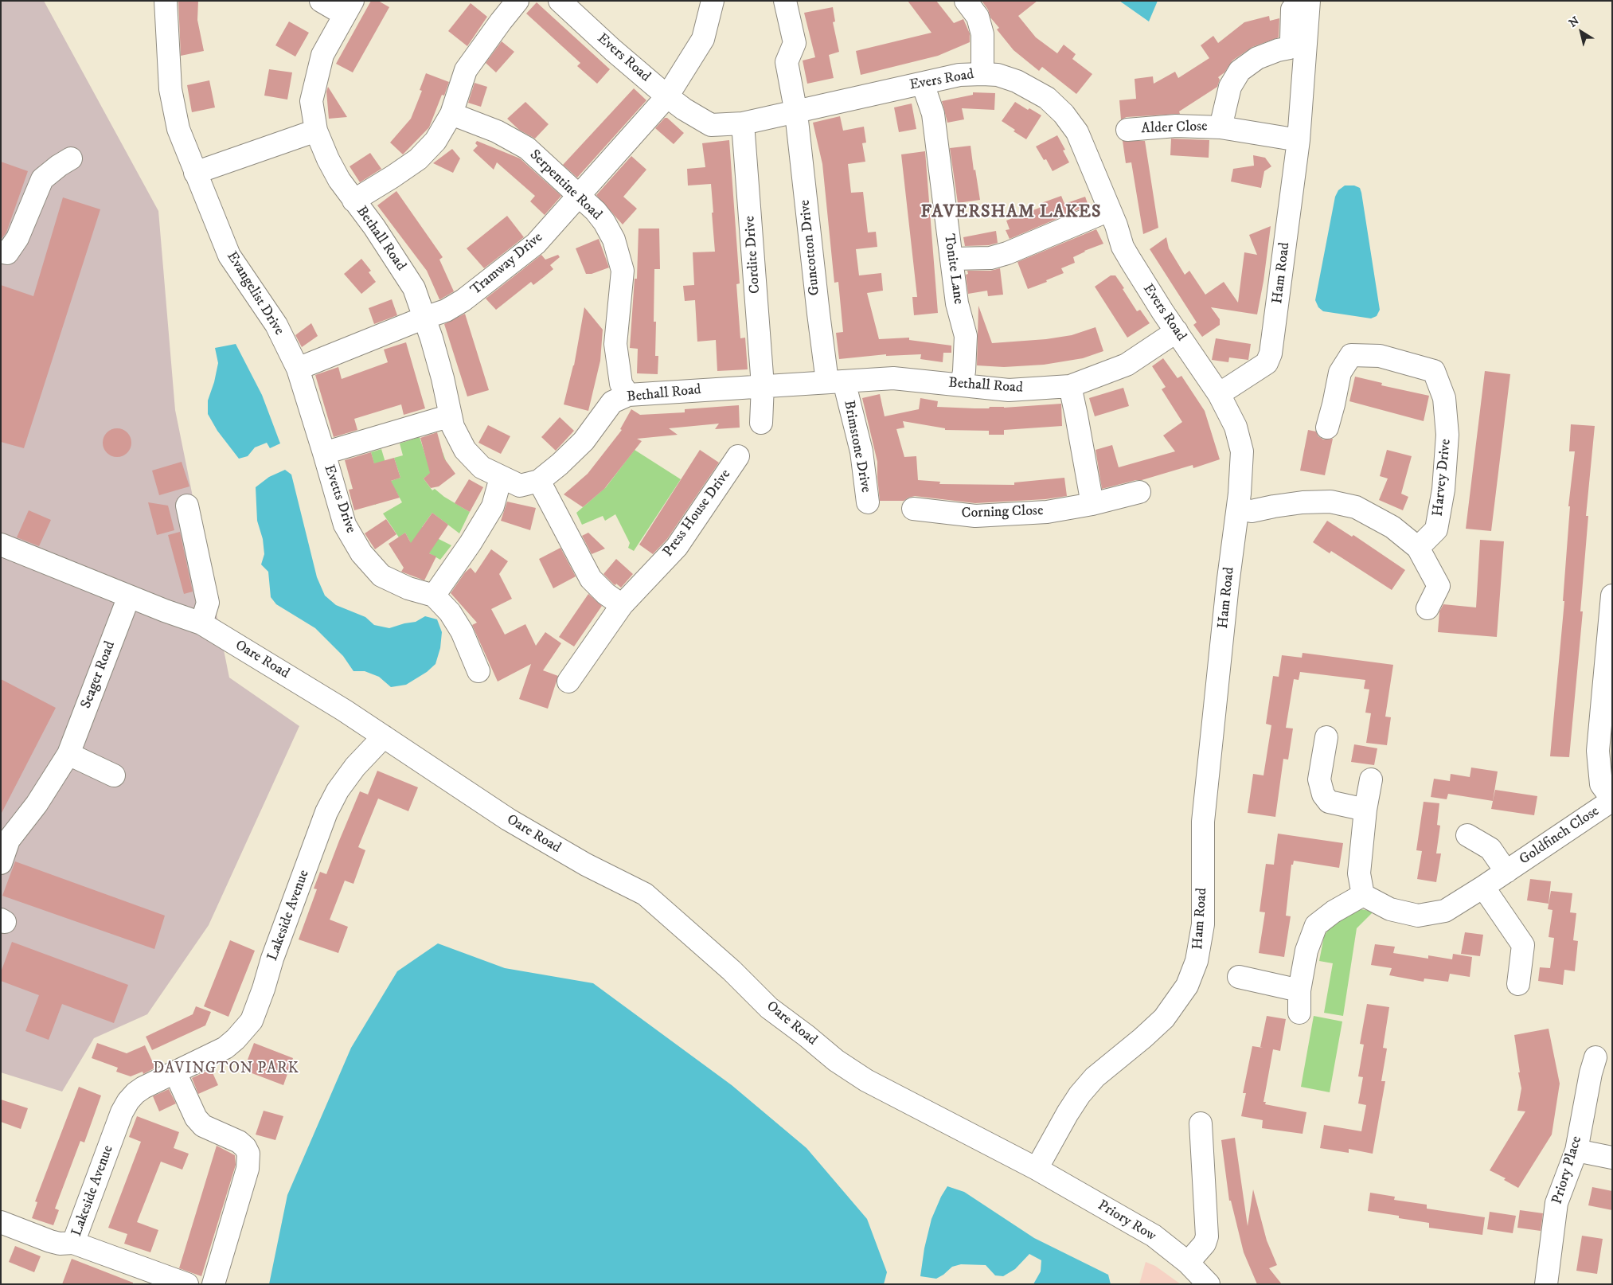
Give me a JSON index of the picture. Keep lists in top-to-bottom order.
{
  "streets": {
    "street": [
      "Evers Road",
      "Alder Close",
      "Serpentine Road",
      "Bethall Road",
      "Guncotton Drive",
      "Cordite Drive",
      "Tramway Drive",
      "Tonite Lane",
      "Ham Road",
      "Evangelist Drive",
      "Brimstone Drive",
      "Harvey Drive",
      "Evetts Drive",
      "Corning Close",
      "Press House Drive",
      "Oare Road",
      "Seager Road",
      "Goldfinch Close",
      "Lakeside Avenue",
      "Priory Place",
      "Priory Row"
    ]
  },
  "crossings": [
    ["Evers Road", "Bethall Road"],
    ["Evers Road", "Guncotton Drive"],
    ["Evers Road", "Cordite Drive"],
    ["Evers Road", "Tramway Drive"],
    ["Evers Road", "Tonite Lane"],
    ["Evers Road", "Ham Road"],
    ["Alder Close", "Ham Road"],
    ["Serpentine Road", "Bethall Road"],
    ["Serpentine Road", "Tramway Drive"],
    ["Bethall Road", "Guncotton Drive"],
    ["Bethall Road", "Cordite Drive"],
    ["Bethall Road", "Tramway Drive"],
    ["Bethall Road", "Tonite Lane"],
    ["Bethall Road", "Brimstone Drive"],
    ["Guncotton Drive", "Brimstone Drive"],
    ["Ham Road", "Oare Road"],
    ["Ham Road", "Priory Row"],
    ["Evangelist Drive", "Evetts Drive"],
    ["Oare Road", "Seager Road"],
    ["Oare Road", "Lakeside Avenue"],
    ["Oare Road", "Priory Row"]
  ],
  "districts": ["FAVERSHAM LAKES", "DAVINGTON PARK"],
  "north": "top left"
}
